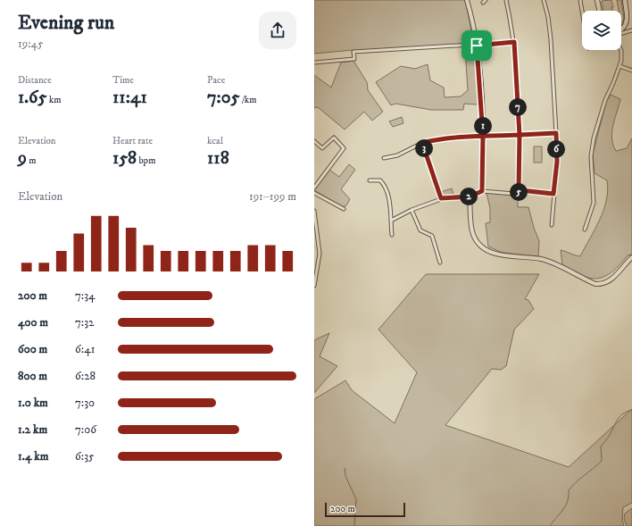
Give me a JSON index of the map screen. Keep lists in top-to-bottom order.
{
  "scale_bar": "200 m",
  "page": {
    "heading": ["Evening run", "19:45"],
    "stats": [
      ["Distance", "1.65 km"],
      ["Time", "11:41"],
      ["Pace", "7:05 /km"],
      ["Elevation", "9 m"],
      ["Heart rate", "158 bpm"],
      ["kcal", "118"]
    ],
    "pins": [
      "7",
      "1",
      "3",
      "6",
      "5",
      "2"
    ],
    "chart": ["Elevation", "191–199 m"],
    "list": [
      {
        "name": "200 m",
        "note": "7:34"
      },
      {
        "name": "400 m",
        "note": "7:32"
      },
      {
        "name": "600 m",
        "note": "6:41"
      },
      {
        "name": "800 m",
        "note": "6:28"
      },
      {
        "name": "1.0 km",
        "note": "7:30"
      },
      {
        "name": "1.2 km",
        "note": "7:06"
      },
      {
        "name": "1.4 km",
        "note": "6:35"
      }
    ],
    "scale": "200 m"
  }
}
